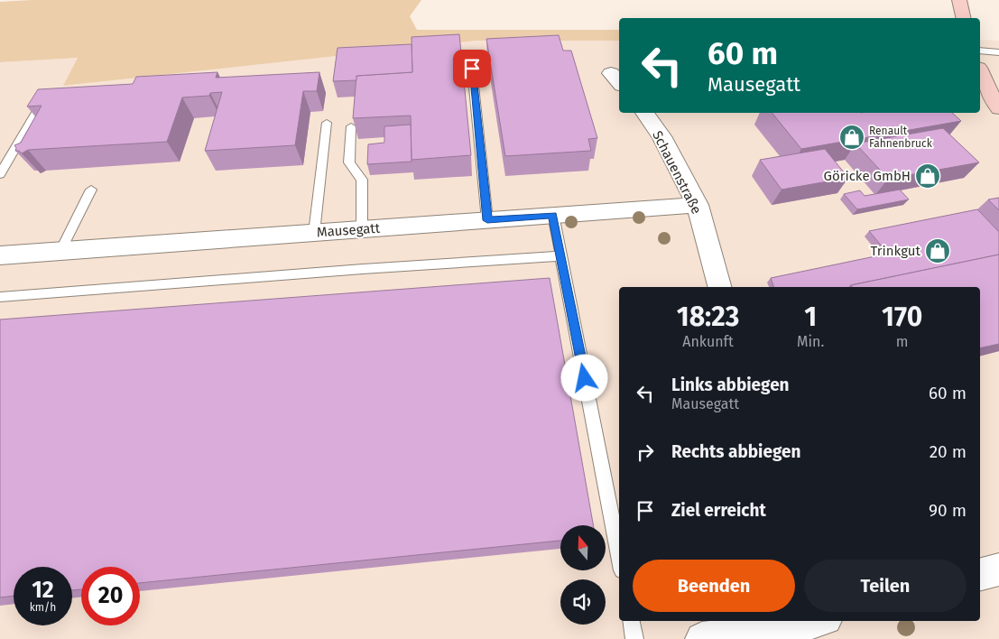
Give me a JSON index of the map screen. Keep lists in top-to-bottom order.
{
  "streets": {
    "street": ["Schauenstraße", "Mausegatt"]
  },
  "crossings": [
    ["Schauenstraße", "Mausegatt"]
  ],
  "places": {
    "shop": ["Renault Fahnenbruck", "Göricke GmbH", "Trinkgut"]
  },
  "north": "top",
  "page": {
    "turn": ["60 m", "Mausegatt"],
    "eta": [
      "18:23",
      "Ankunft",
      "1",
      "Min.",
      "170",
      "m"
    ],
    "list": [
      {
        "name": "Links abbiegen",
        "note": "Mausegatt",
        "value": "60 m"
      },
      {
        "name": "Rechts abbiegen",
        "value": "20 m"
      },
      {
        "name": "Ziel erreicht",
        "value": "90 m"
      }
    ],
    "buttons": ["Beenden", "Teilen"],
    "speed": "12 km/h",
    "limit": "20"
  }
}
